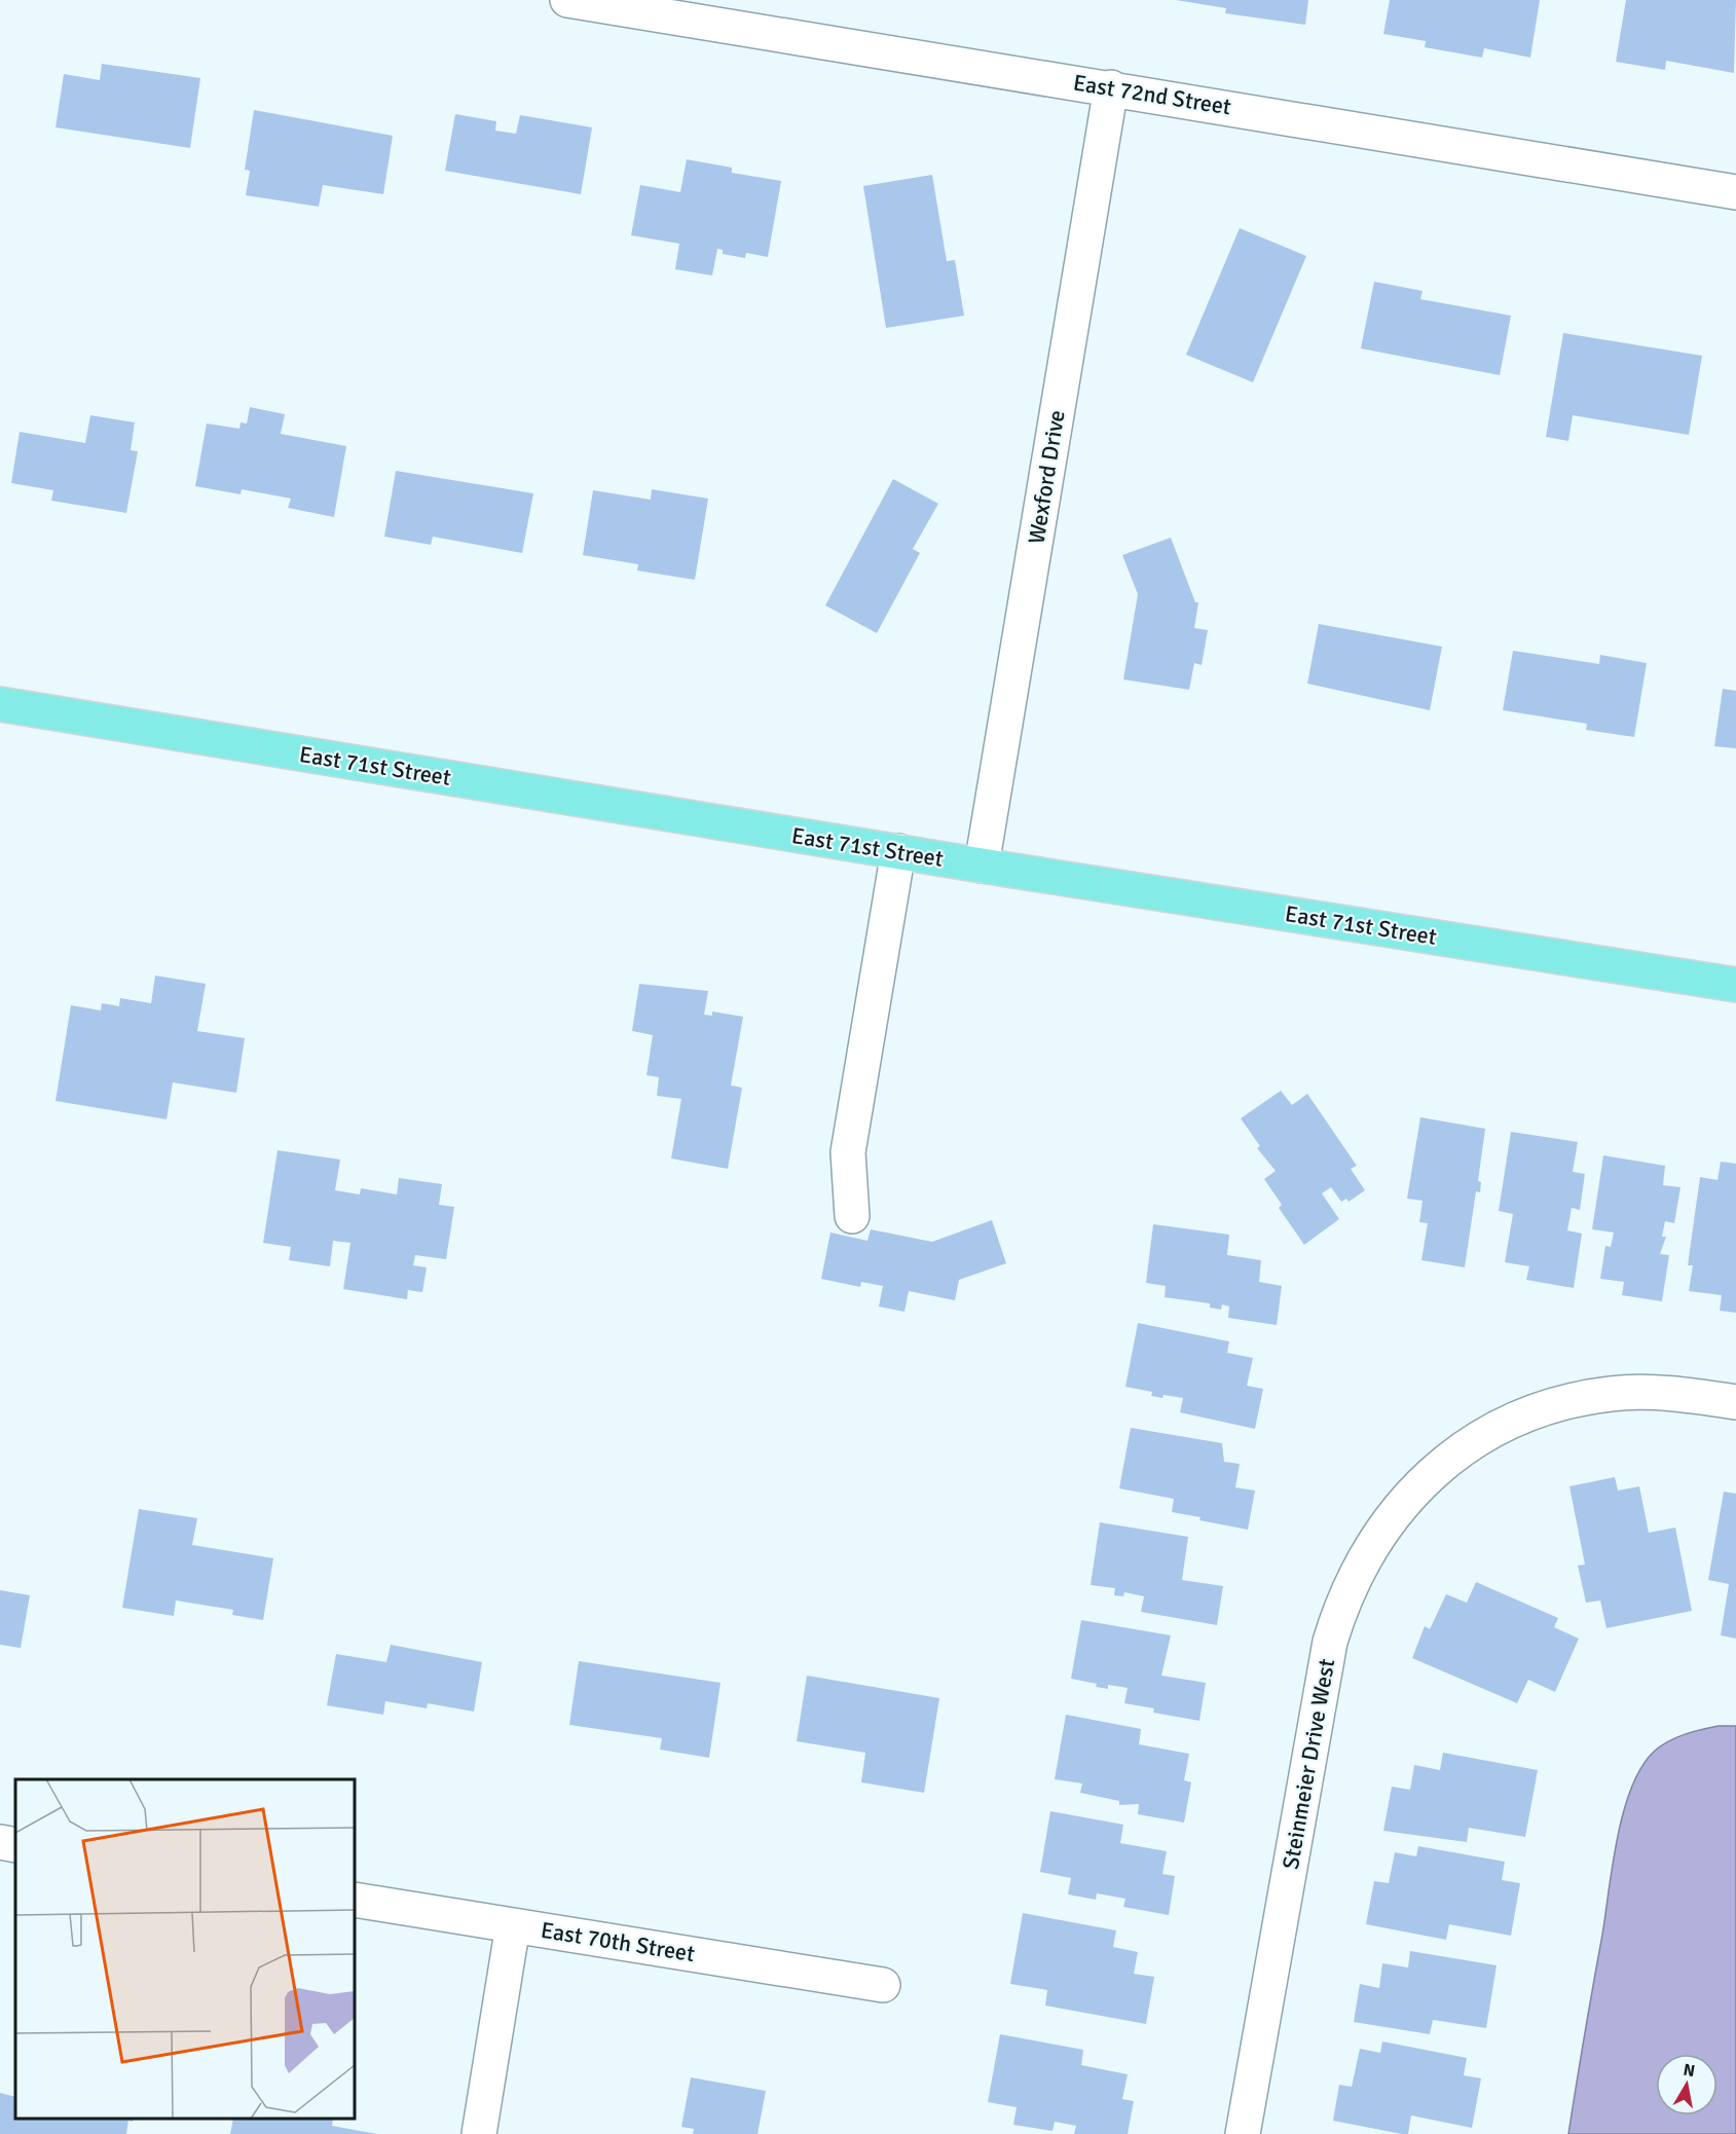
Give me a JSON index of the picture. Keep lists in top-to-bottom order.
{
  "streets": {
    "main road": ["East 71st Street"],
    "street": [
      "East 72nd Street",
      "Wexford Drive",
      "Steinmeier Drive West",
      "East 70th Street"
    ]
  },
  "crossings": [
    ["East 72nd Street", "Wexford Drive"],
    ["Wexford Drive", "East 71st Street"]
  ],
  "north": "top"
}
